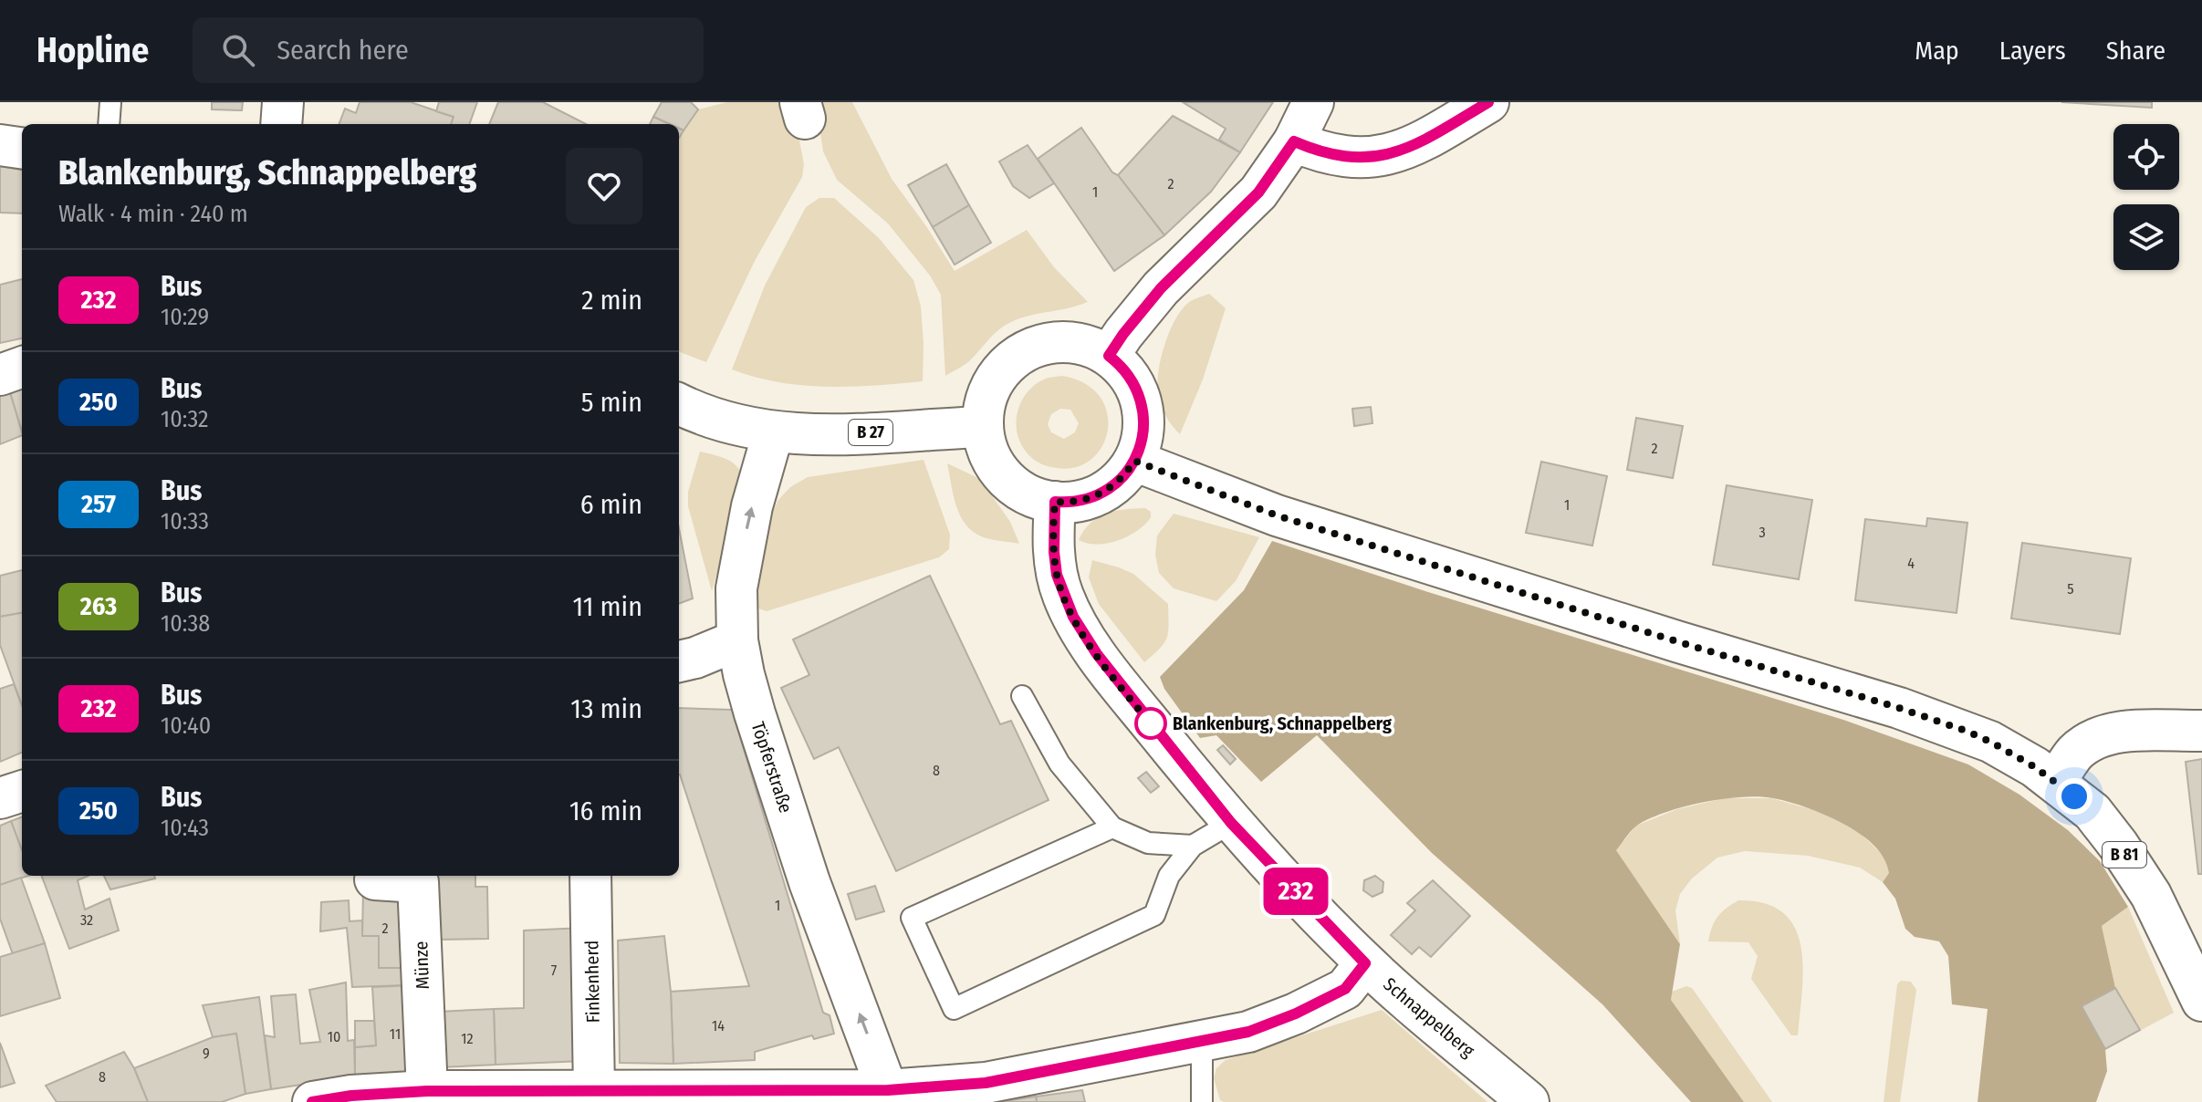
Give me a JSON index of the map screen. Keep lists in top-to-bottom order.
{
  "streets": {
    "street": [
      "B 27",
      "Töpferstraße",
      "B 81",
      "Münze",
      "Finkenherd",
      "Schnappelberg"
    ]
  },
  "crossings": [
    ["B 27", "Töpferstraße"],
    ["B 27", "B 81"],
    ["B 27", "Schnappelberg"],
    ["B 81", "Schnappelberg"]
  ],
  "one_way": ["Töpferstraße"],
  "places": ["Blankenburg, Schnappelberg"],
  "lines": ["bus line 232"],
  "house_numbers": [
    "2",
    "1",
    "2",
    "1",
    "3",
    "4",
    "5",
    "8",
    "1",
    "32",
    "2",
    "7",
    "14",
    "11",
    "10",
    "12",
    "9",
    "8"
  ],
  "page": {
    "header": "Hopline",
    "search": "Search here",
    "nav": ["Map", "Layers", "Share"],
    "on_map": "232",
    "heading": ["Blankenburg, Schnappelberg", "Walk · 4 min · 240 m"],
    "list": [
      {
        "mark": "232",
        "name": "Bus",
        "note": "10:29",
        "value": "2 min"
      },
      {
        "mark": "250",
        "name": "Bus",
        "note": "10:32",
        "value": "5 min"
      },
      {
        "mark": "257",
        "name": "Bus",
        "note": "10:33",
        "value": "6 min"
      },
      {
        "mark": "263",
        "name": "Bus",
        "note": "10:38",
        "value": "11 min"
      },
      {
        "mark": "232",
        "name": "Bus",
        "note": "10:40",
        "value": "13 min"
      },
      {
        "mark": "250",
        "name": "Bus",
        "note": "10:43",
        "value": "16 min"
      }
    ]
  }
}
